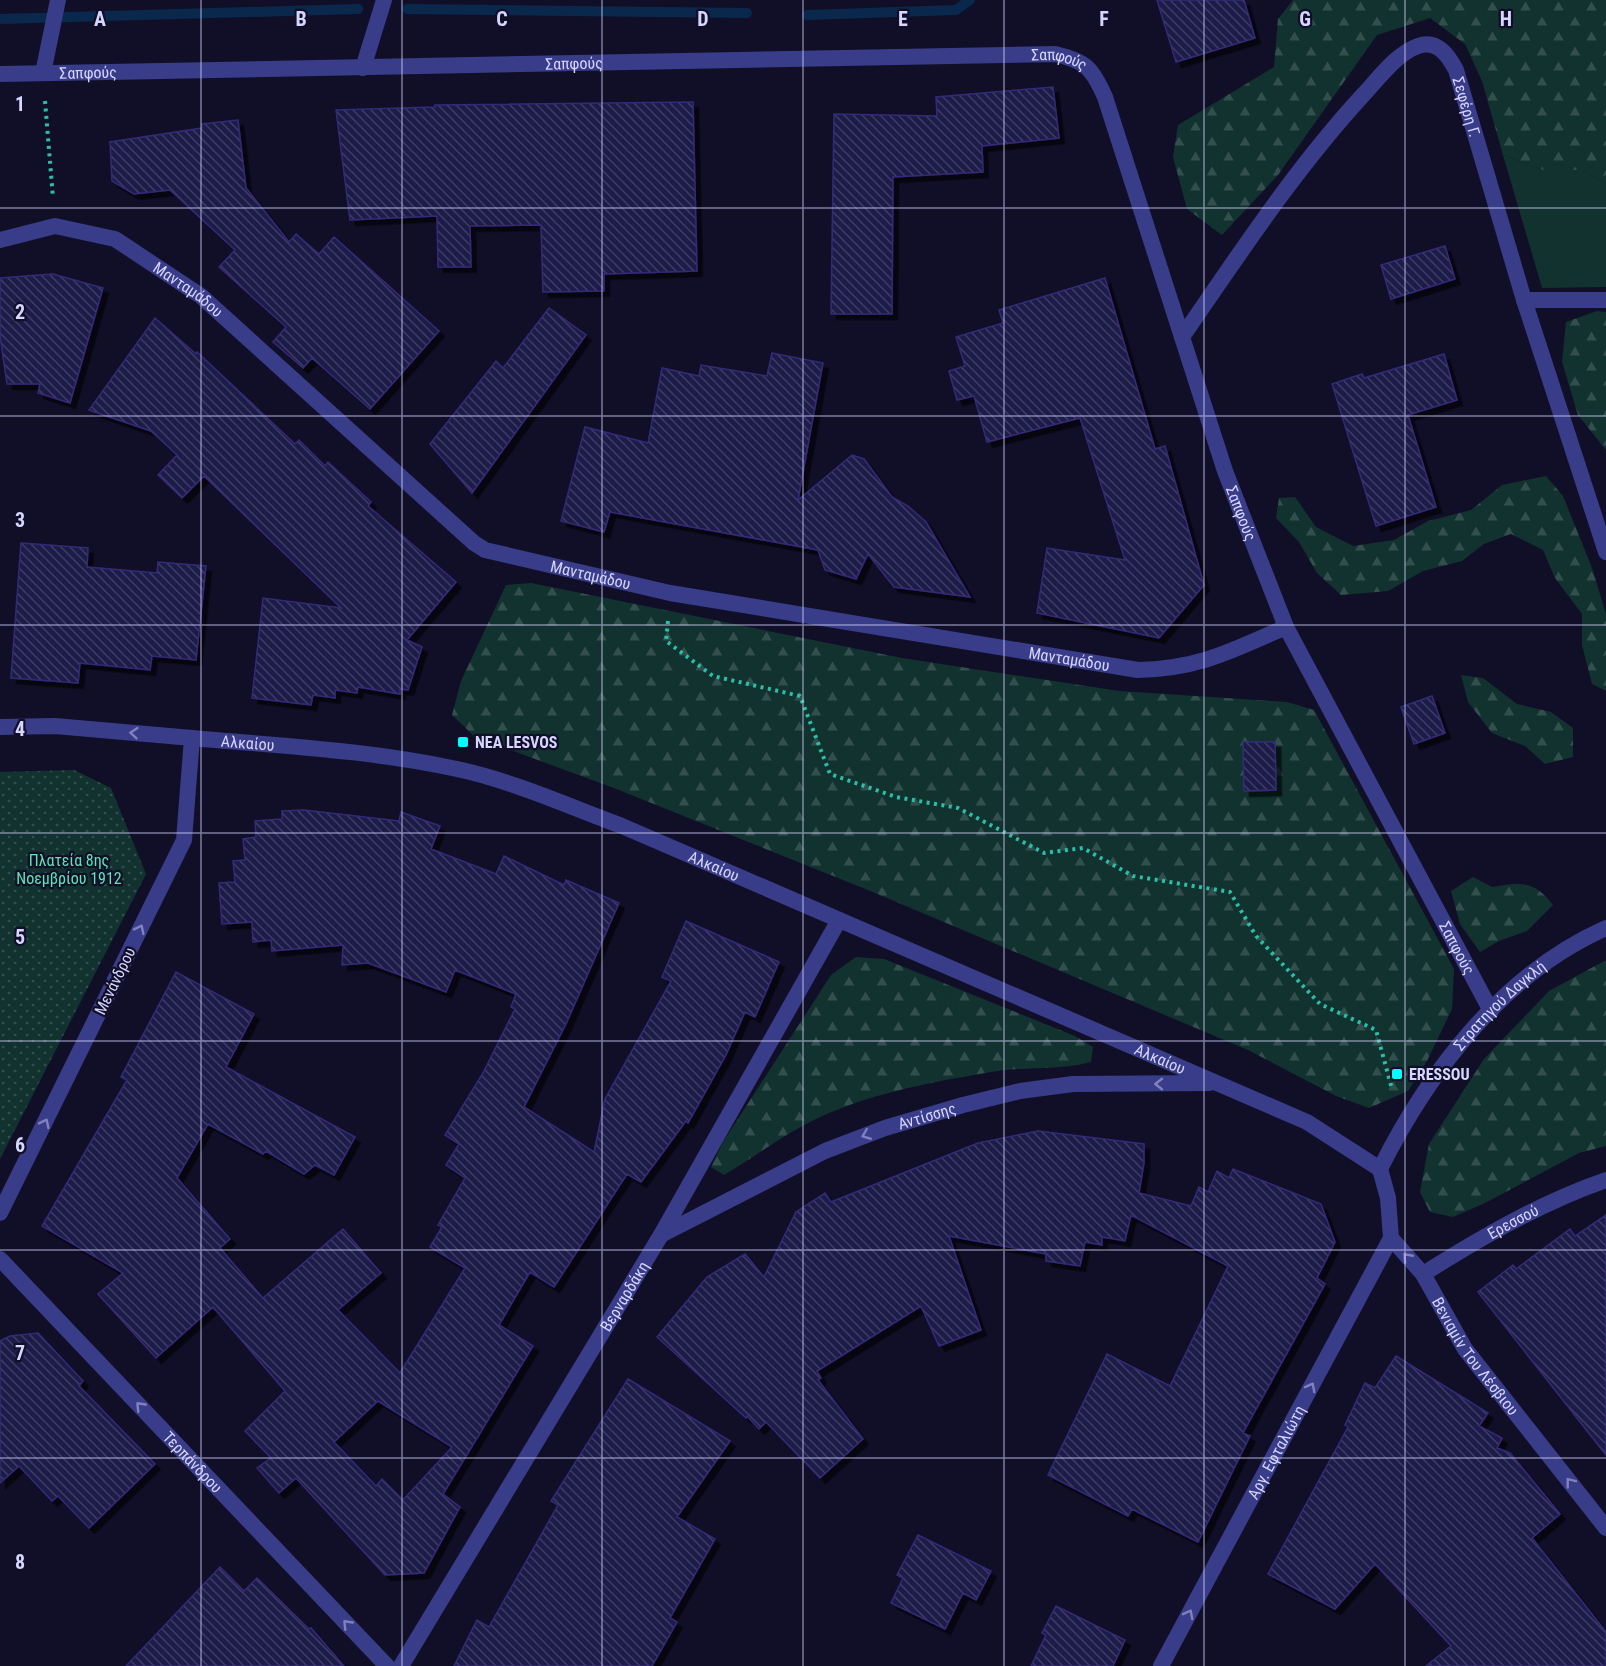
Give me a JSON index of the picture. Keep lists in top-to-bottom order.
{
  "streets": {
    "street": [
      "Σαπφούς",
      "Σεφέρη Γ.",
      "Μανταμάδου",
      "Αλκαίου",
      "Μενάνδρου",
      "Στρατηγού Δαγκλή",
      "Αντίσσης",
      "Ερεσσού",
      "Βερναρδάκη",
      "Βενιαμίν Του Λέσβιου",
      "Αργ. Εφταλιώτη",
      "Τερπάνδρου"
    ]
  },
  "crossings": [
    ["Σαπφούς", "Σεφέρη Γ."],
    ["Σαπφούς", "Μανταμάδου"],
    ["Σαπφούς", "Στρατηγού Δαγκλή"],
    ["Αλκαίου", "Μενάνδρου"],
    ["Αλκαίου", "Στρατηγού Δαγκλή"],
    ["Αλκαίου", "Αντίσσης"],
    ["Αλκαίου", "Βερναρδάκη"],
    ["Αντίσσης", "Βερναρδάκη"],
    ["Ερεσσού", "Βενιαμίν Του Λέσβιου"],
    ["Βενιαμίν Του Λέσβιου", "Αργ. Εφταλιώτη"]
  ],
  "one_way": [
    "Μενάνδρου",
    "Αντίσσης",
    "Βενιαμίν Του Λέσβιου",
    "Αργ. Εφταλιώτη",
    "Τερπάνδρου"
  ],
  "parks": ["Πλατεία 8ης Νοεμβρίου 1912"],
  "places": {
    "transit": ["NEA LESVOS", "ERESSOU"]
  },
  "grid": {
    "columns": [
      "A",
      "B",
      "C",
      "D",
      "E",
      "F",
      "G",
      "H"
    ],
    "rows": [
      "1",
      "2",
      "3",
      "4",
      "5",
      "6",
      "7",
      "8"
    ]
  }
}
